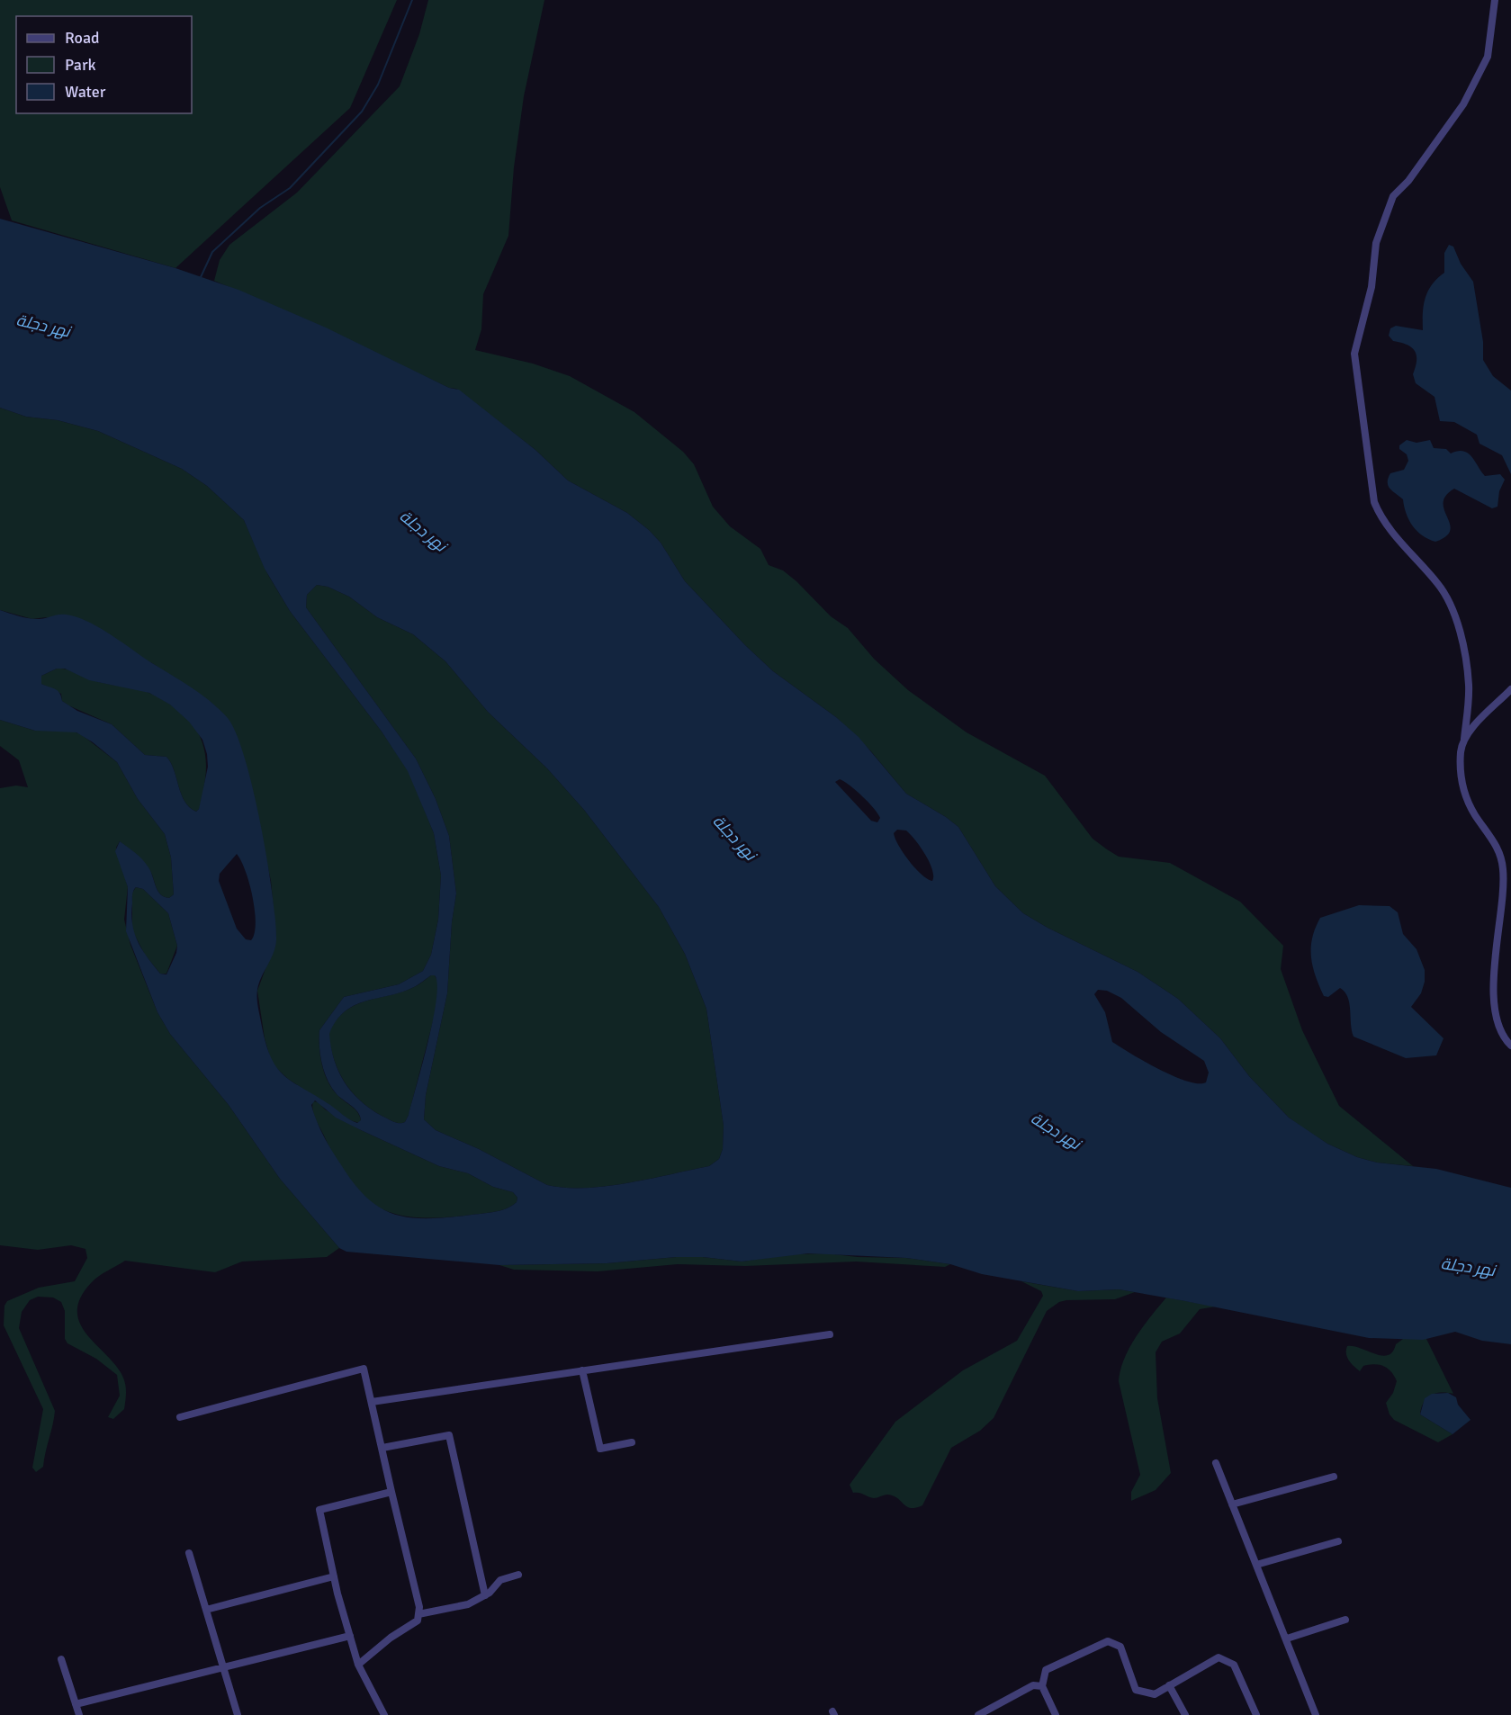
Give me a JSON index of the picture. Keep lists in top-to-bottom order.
{
  "water": ["نهر دجلة"],
  "legend": ["Road", "Park", "Water"]
}
